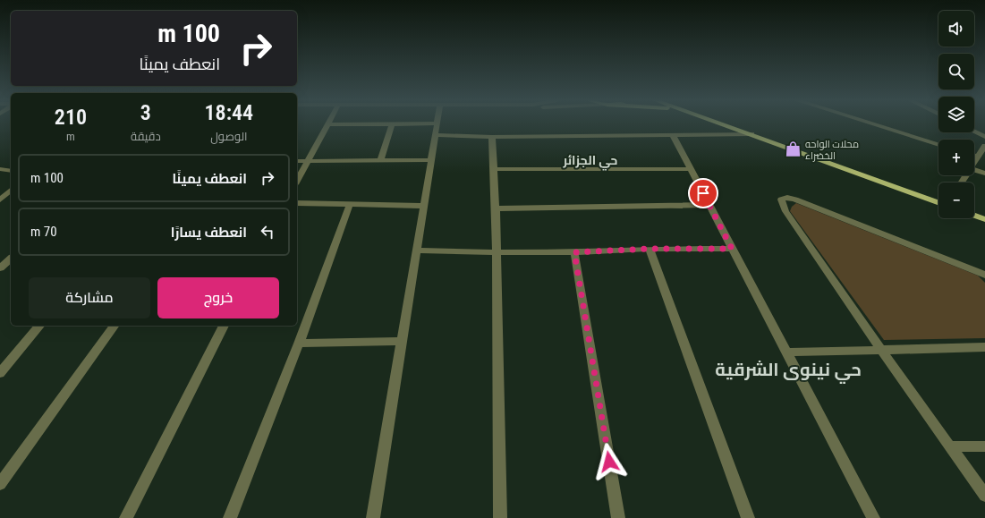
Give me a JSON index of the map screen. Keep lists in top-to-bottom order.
{
  "districts": ["حي الجزائر", "حي نينوى الشرقية"],
  "places": {
    "shop": ["محلات الواحه الخضراء"]
  },
  "page": {
    "map_buttons": ["+", "−"],
    "turn": ["100 m", "انعطف يمينًا"],
    "eta": [
      "18:44",
      "الوصول",
      "3",
      "دقيقة",
      "210",
      "m"
    ],
    "list": [
      {
        "name": "انعطف يمينًا",
        "value": "100 m"
      },
      {
        "name": "انعطف يسارًا",
        "value": "70 m"
      }
    ],
    "buttons": ["خروج", "مشاركة"]
  }
}
